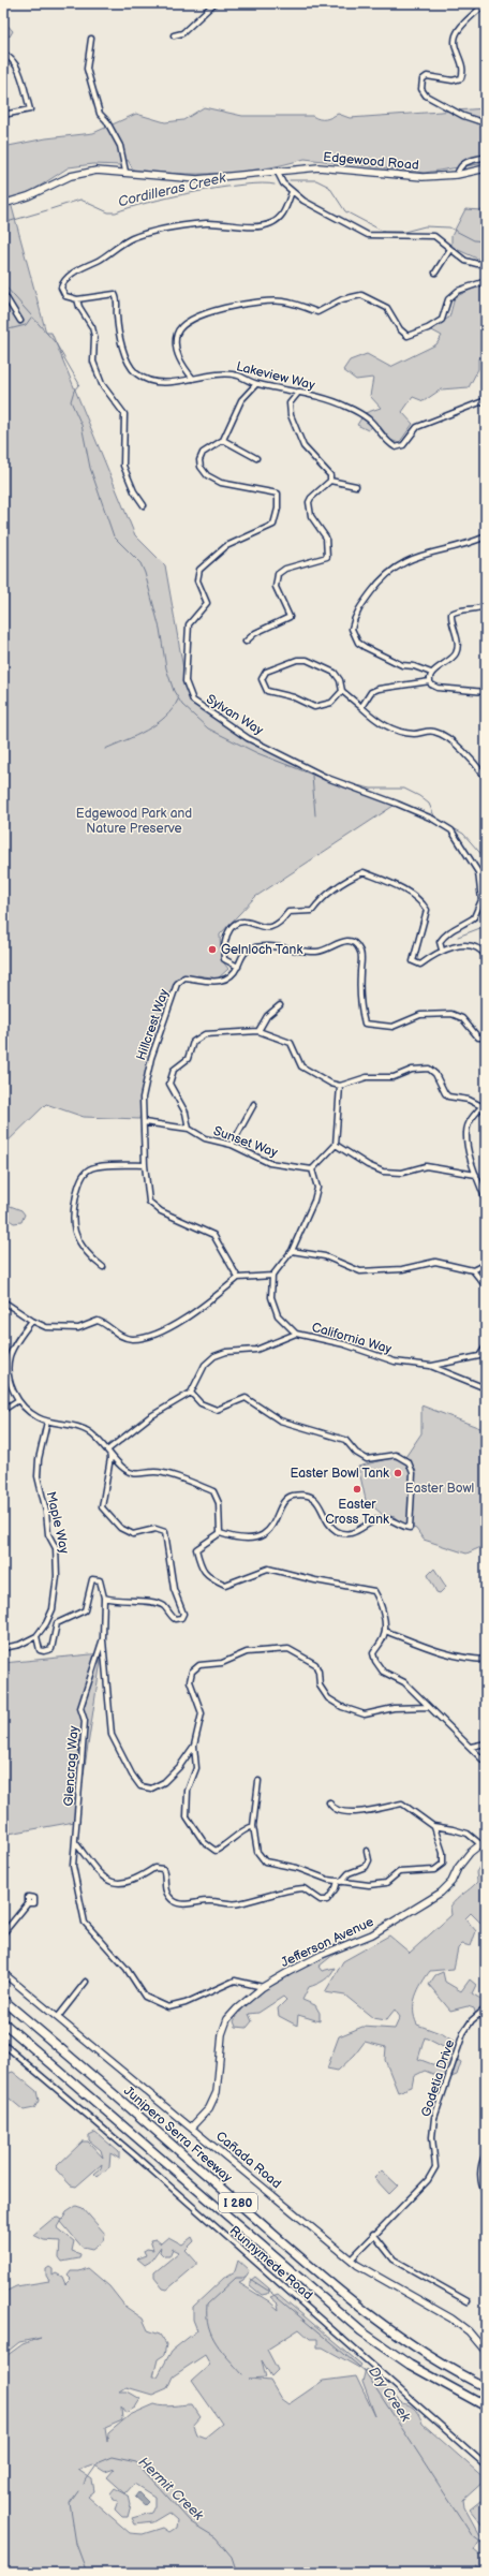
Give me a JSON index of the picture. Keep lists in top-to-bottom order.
{
  "streets": {
    "highway": ["Junipero Serra Freeway", "I 280"],
    "main road": ["Edgewood Road", "Jefferson Avenue", "Cañada Road"],
    "street": [
      "Lakeview Way",
      "Sylvan Way",
      "Hillcrest Way",
      "Sunset Way",
      "California Way",
      "Maple Way",
      "Glencrag Way",
      "Godetia Drive",
      "Runnymede Road"
    ]
  },
  "crossings": [
    ["Hillcrest Way", "Sunset Way"],
    ["Glencrag Way", "Jefferson Avenue"],
    ["Jefferson Avenue", "Cañada Road"],
    ["Godetia Drive", "Cañada Road"]
  ],
  "water": ["Cordilleras Creek", "Dry Creek", "Hermit Creek"],
  "parks": ["Edgewood Park and Nature Preserve", "Easter Bowl"],
  "places": ["Gelnloch Tank", "Easter Bowl Tank", "Easter Cross Tank"]
}
